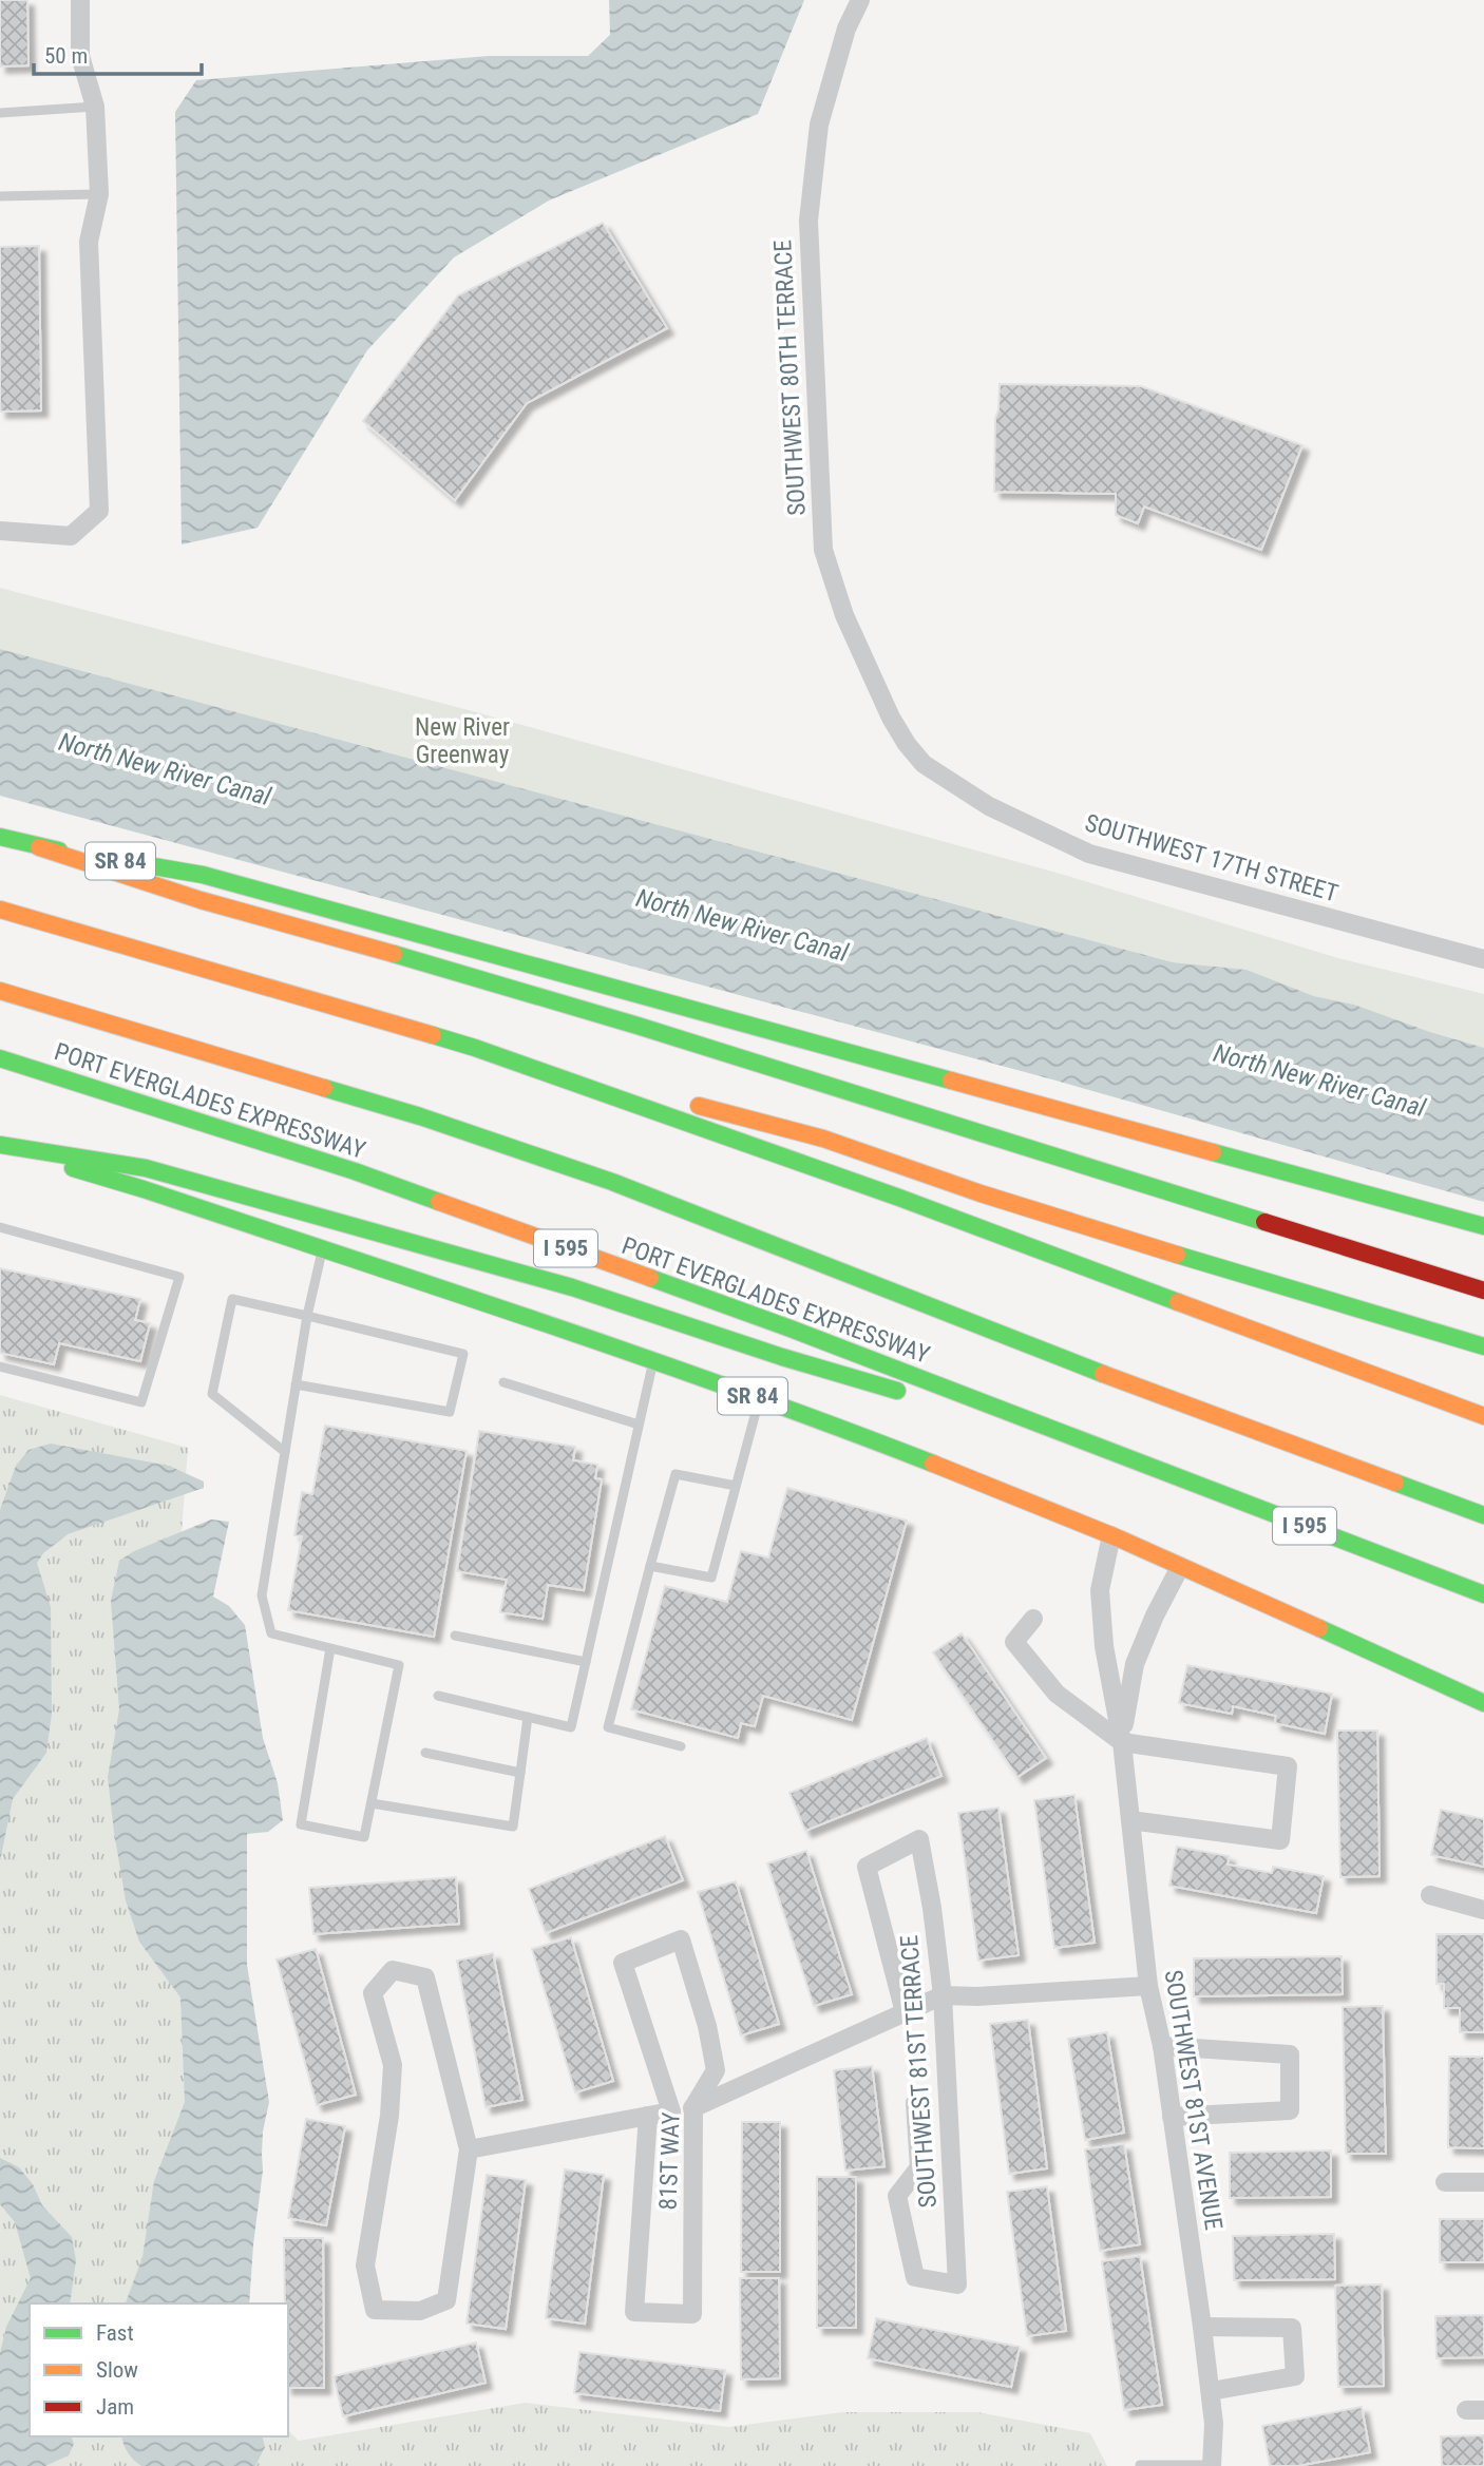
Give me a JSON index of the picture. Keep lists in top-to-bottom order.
{
  "streets": {
    "main road": ["SR 84", "PORT EVERGLADES EXPRESSWAY", "I 595"],
    "street": [
      "SOUTHWEST 80TH TERRACE",
      "SOUTHWEST 17TH STREET",
      "SOUTHWEST 81ST TERRACE",
      "SOUTHWEST 81ST AVENUE",
      "81ST WAY"
    ]
  },
  "crossings": [
    ["SOUTHWEST 80TH TERRACE", "SOUTHWEST 17TH STREET"],
    ["SR 84", "SOUTHWEST 81ST AVENUE"]
  ],
  "water": ["North New River Canal"],
  "parks": ["New River Greenway"],
  "legend": ["Fast", "Slow", "Jam"],
  "scale_bar": "50 m"
}
